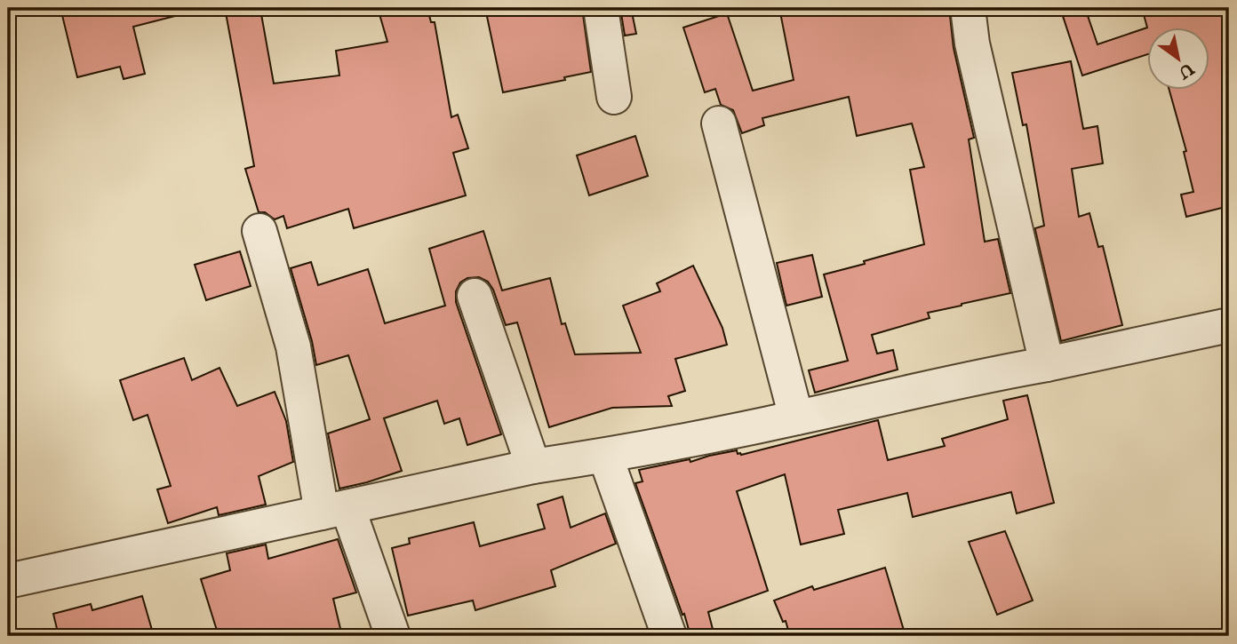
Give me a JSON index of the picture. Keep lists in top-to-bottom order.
{
  "north": "bottom right"
}
